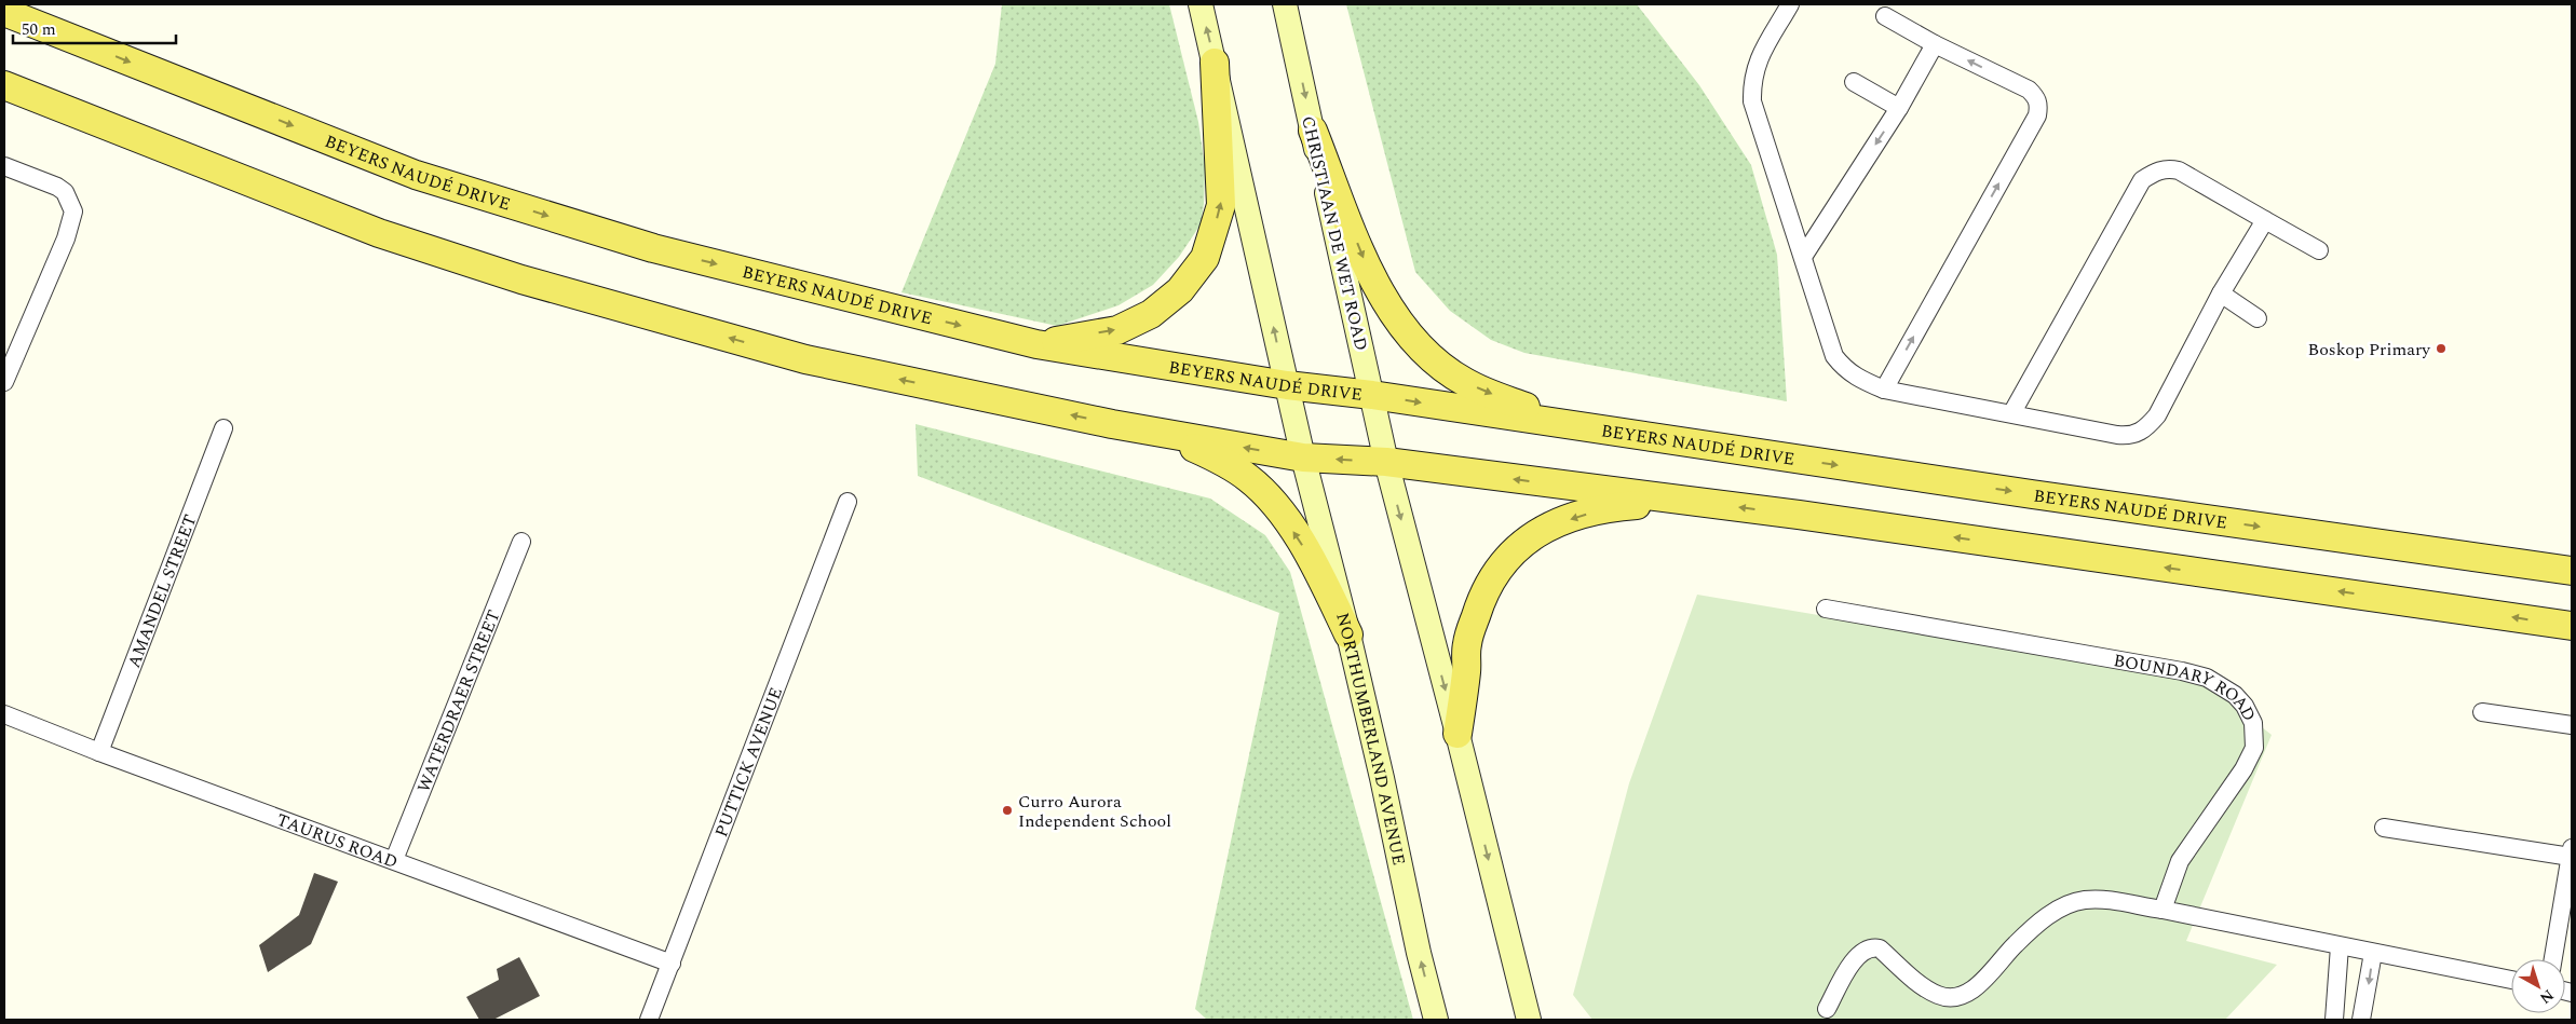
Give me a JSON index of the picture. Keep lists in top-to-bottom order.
{
  "streets": {
    "main road": ["BEYERS NAUDÉ DRIVE", "CHRISTIAAN DE WET ROAD", "NORTHUMBERLAND AVENUE"],
    "street": [
      "AMANDEL STREET",
      "BOUNDARY ROAD",
      "WATERDRAER STREET",
      "PUTTICK AVENUE",
      "TAURUS ROAD"
    ]
  },
  "crossings": [
    ["BEYERS NAUDÉ DRIVE", "CHRISTIAAN DE WET ROAD"],
    ["AMANDEL STREET", "TAURUS ROAD"],
    ["WATERDRAER STREET", "TAURUS ROAD"],
    ["PUTTICK AVENUE", "TAURUS ROAD"]
  ],
  "places": ["Boskop Primary", "Curro Aurora Independent School"],
  "scale_bar": "50 m",
  "north": "bottom right"
}
